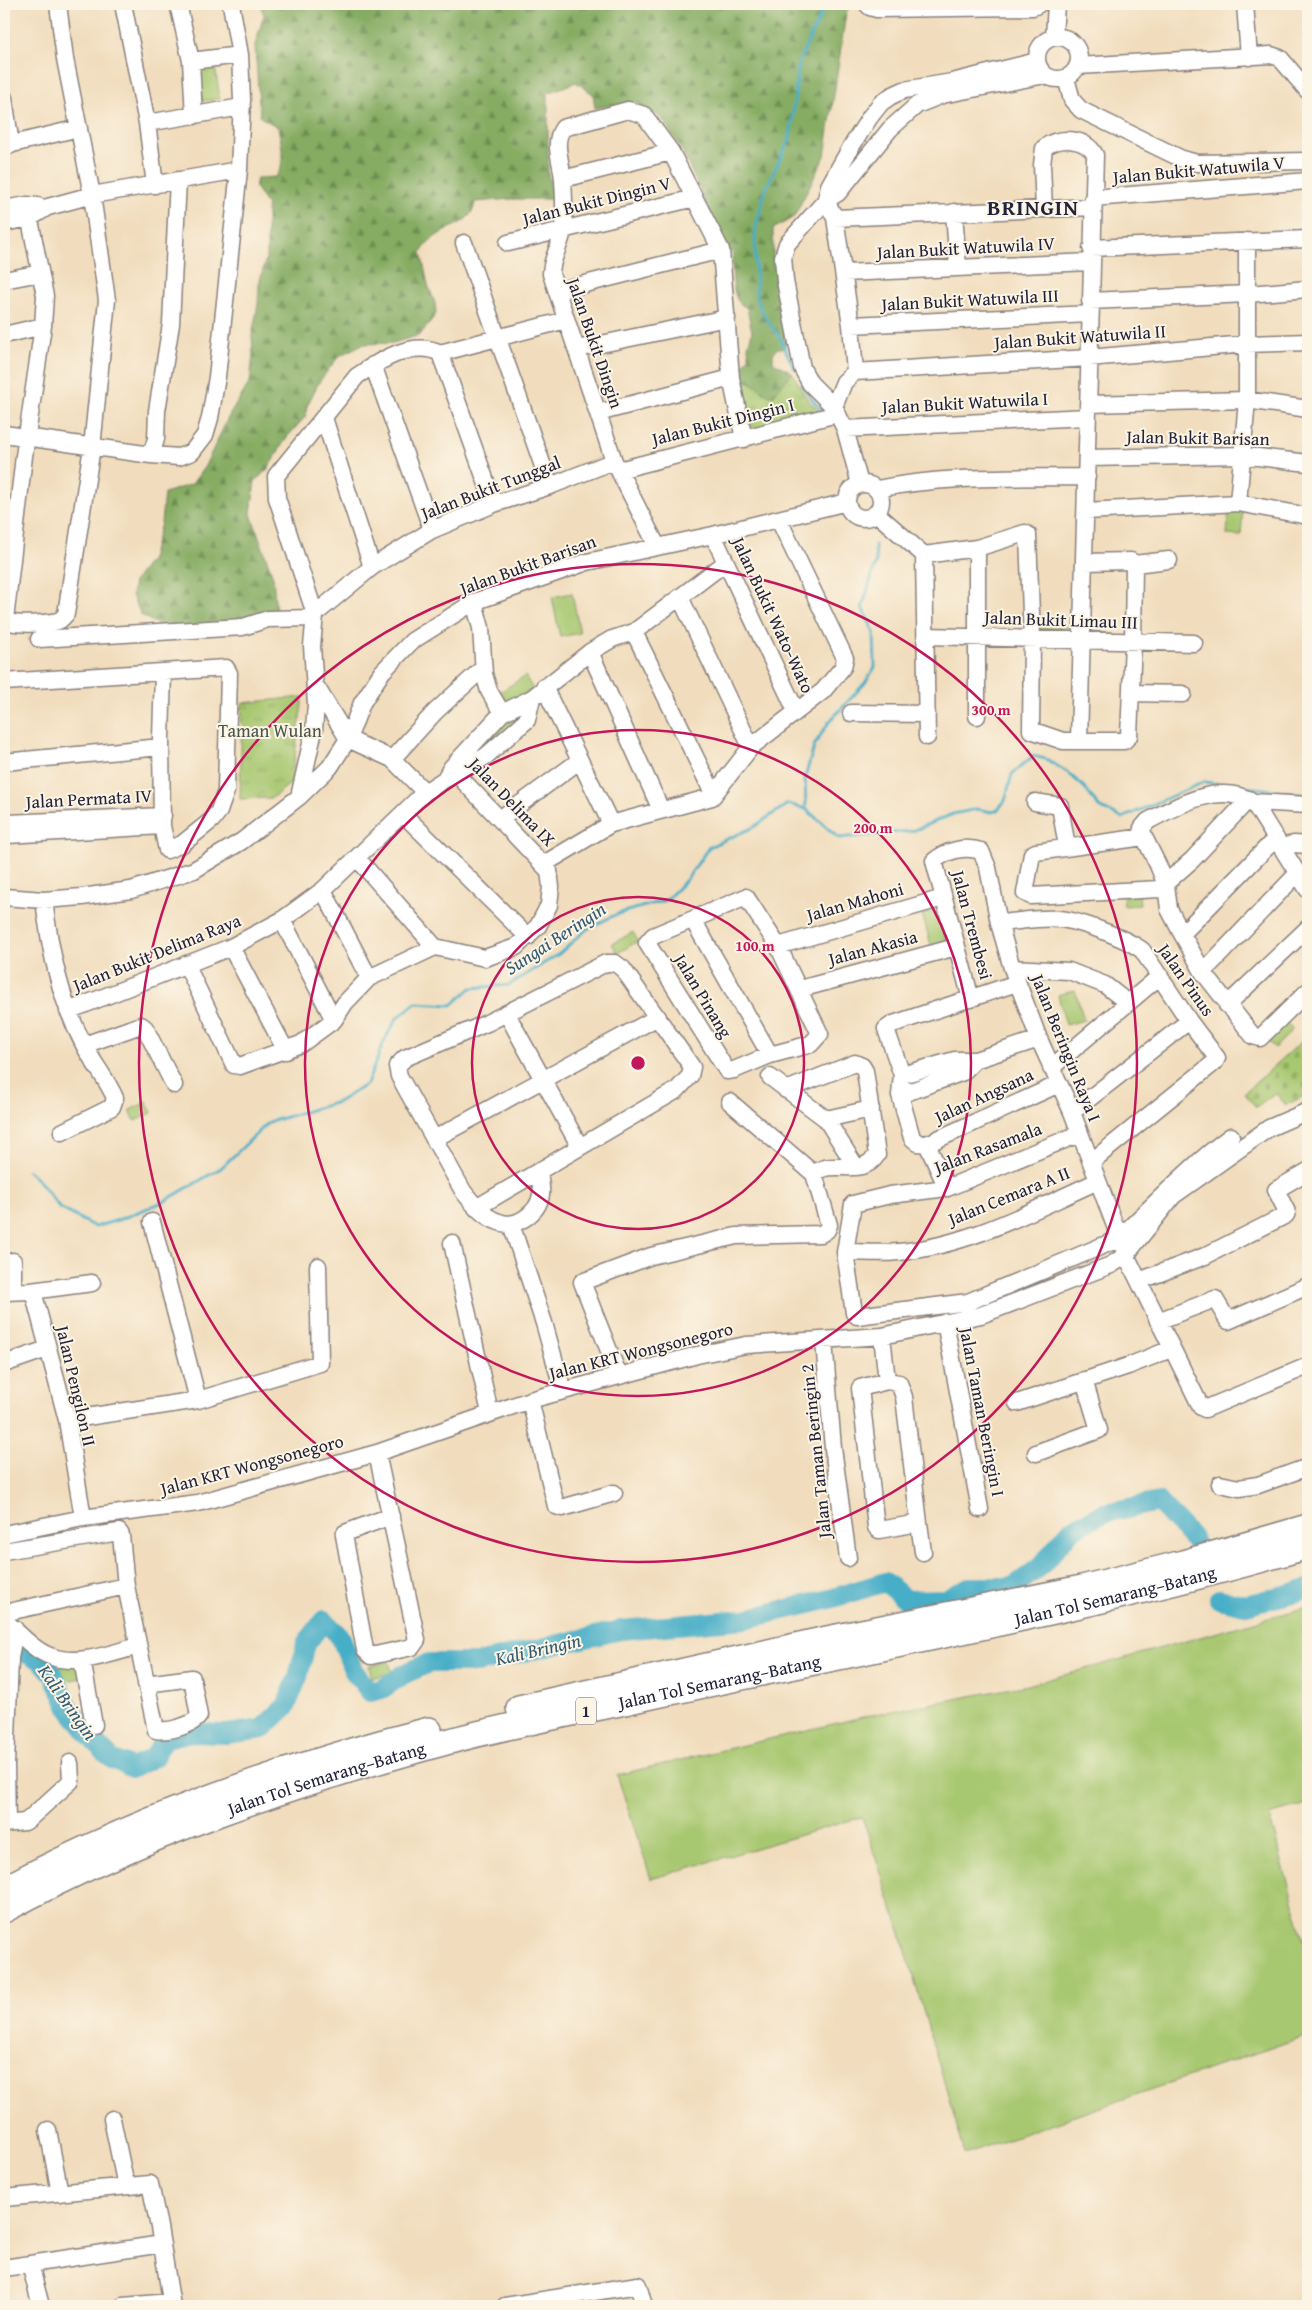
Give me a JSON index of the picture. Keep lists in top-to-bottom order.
{
  "streets": {
    "highway": ["Jalan Tol Semarang–Batang", "1"],
    "street": [
      "Jalan Bukit Watuwila V",
      "Jalan Bukit Dingin V",
      "Jalan Bukit Watuwila IV",
      "Jalan Bukit Watuwila III",
      "Jalan Bukit Watuwila II",
      "Jalan Bukit Dingin",
      "Jalan Bukit Watuwila I",
      "Jalan Bukit Dingin I",
      "Jalan Bukit Barisan",
      "Jalan Bukit Tunggal",
      "Jalan Bukit Wato-Wato",
      "Jalan Bukit Limau III",
      "Jalan Permata IV",
      "Jalan Delima IX",
      "Jalan Mahoni",
      "Jalan Trembesi",
      "Jalan Akasia",
      "Jalan Bukit Delima Raya",
      "Jalan Pinus",
      "Jalan Pinang",
      "Jalan Beringin Raya I",
      "Jalan Angsana",
      "Jalan Rasamala",
      "Jalan Cemara A II",
      "Jalan KRT Wongsonegoro",
      "Jalan Pengilon II",
      "Jalan Taman Beringin I",
      "Jalan Taman Beringin 2"
    ]
  },
  "crossings": [
    ["Jalan Bukit Dingin V", "Jalan Bukit Dingin"],
    ["Jalan Bukit Dingin", "Jalan Bukit Dingin I"],
    ["Jalan Bukit Dingin", "Jalan Bukit Barisan"],
    ["Jalan Bukit Dingin", "Jalan Bukit Tunggal"],
    ["Jalan Bukit Dingin I", "Jalan Bukit Tunggal"],
    ["Jalan Bukit Barisan", "Jalan Bukit Wato-Wato"],
    ["Jalan Delima IX", "Jalan Bukit Delima Raya"],
    ["Jalan Mahoni", "Jalan Trembesi"],
    ["Jalan Trembesi", "Jalan Akasia"],
    ["Jalan Trembesi", "Jalan Beringin Raya I"],
    ["Jalan Pinus", "Jalan Beringin Raya I"],
    ["Jalan Pinus", "Jalan Angsana"],
    ["Jalan Beringin Raya I", "Jalan Angsana"],
    ["Jalan Beringin Raya I", "Jalan Rasamala"],
    ["Jalan Beringin Raya I", "Jalan Cemara A II"],
    ["Jalan Beringin Raya I", "Jalan KRT Wongsonegoro"],
    ["Jalan Rasamala", "Jalan Cemara A II"],
    ["Jalan KRT Wongsonegoro", "Jalan Pengilon II"],
    ["Jalan KRT Wongsonegoro", "Jalan Taman Beringin I"],
    ["Jalan KRT Wongsonegoro", "Jalan Taman Beringin 2"]
  ],
  "districts": ["BRINGIN"],
  "water": ["Sungai Beringin", "Kali Bringin"],
  "parks": ["Taman Wulan"],
  "rings": ["300 m", "200 m", "100 m"]
}
